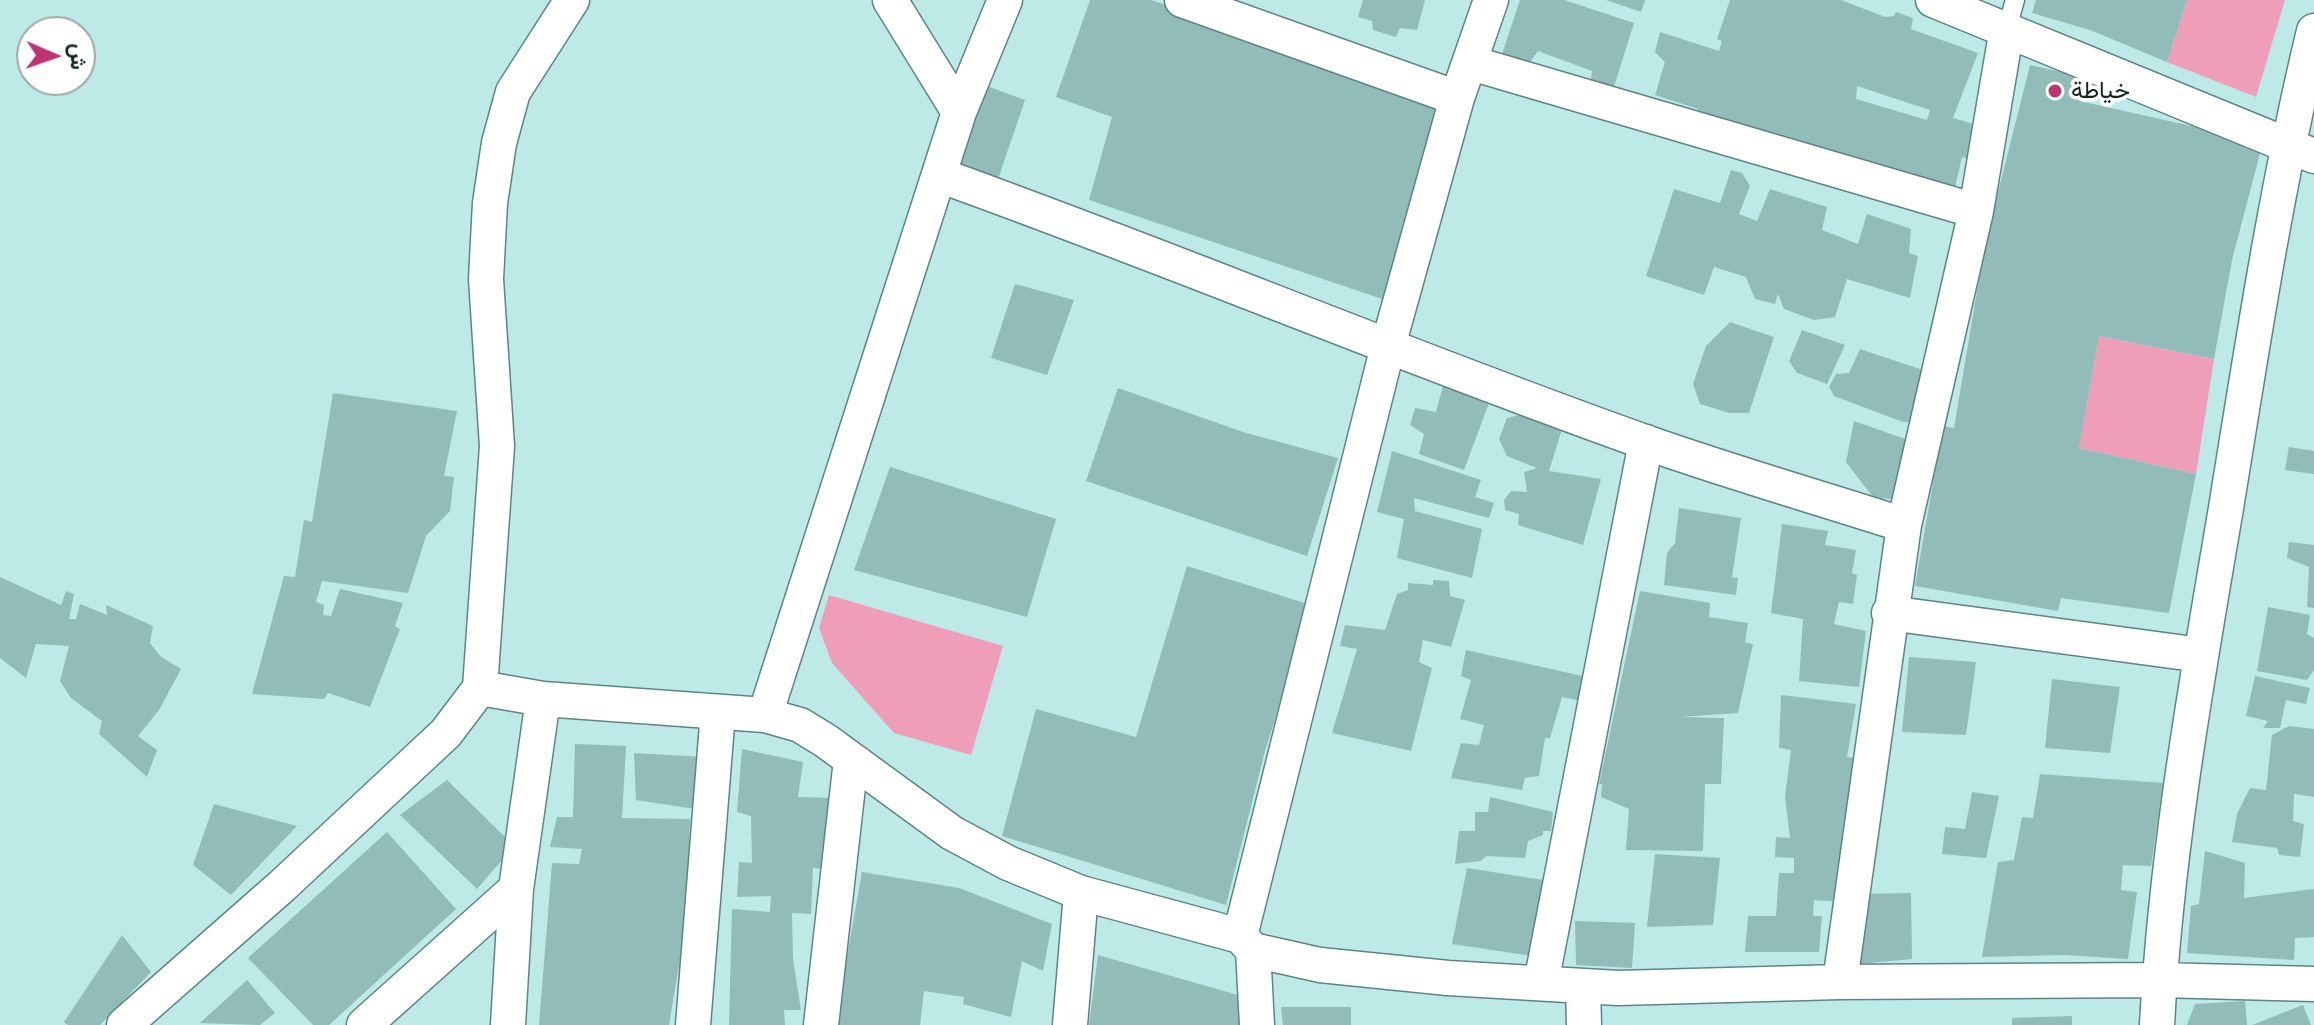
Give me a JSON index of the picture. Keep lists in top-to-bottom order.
{
  "places": ["خياطة"],
  "north": "right"
}
